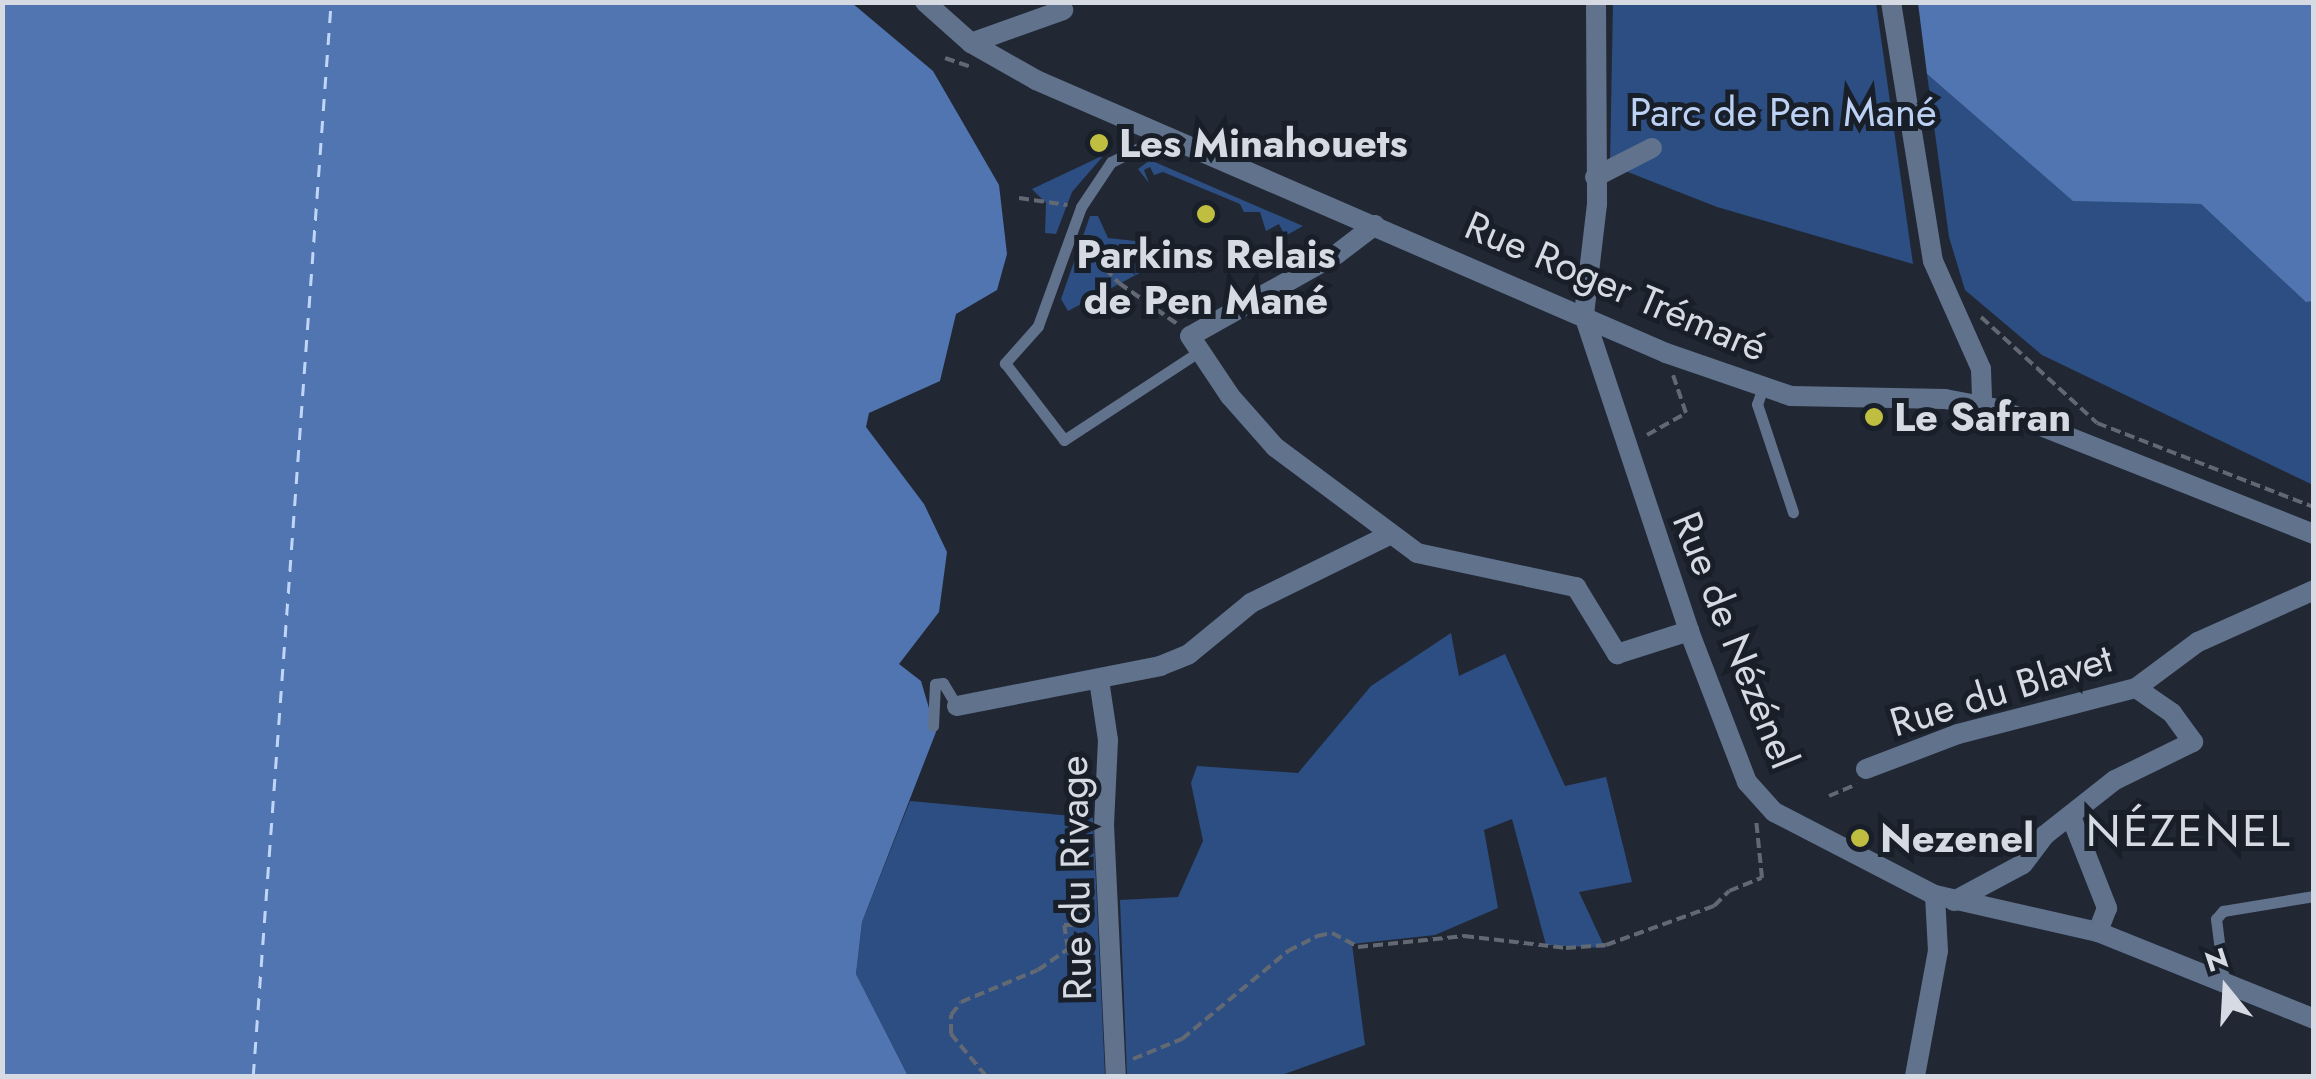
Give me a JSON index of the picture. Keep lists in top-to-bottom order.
{
  "streets": {
    "street": [
      "Rue Roger Trémaré",
      "Rue de Nézénel",
      "Rue du Blavet",
      "Rue du Rivage"
    ]
  },
  "crossings": [
    ["Rue Roger Trémaré", "Rue de Nézénel"]
  ],
  "districts": ["NÉZENEL"],
  "parks": ["Parc de Pen Mané"],
  "places": [
    "Les Minahouets",
    "Parkins Relais de Pen Mané",
    "Le Safran",
    "Nezenel"
  ],
  "north": "top"
}
